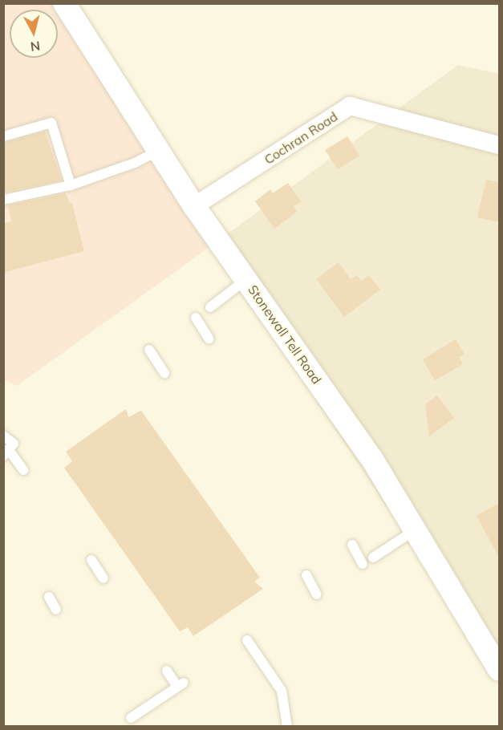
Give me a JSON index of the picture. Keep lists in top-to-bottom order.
{
  "streets": {
    "street": ["Cochran Road", "Stonewall Tell Road"]
  },
  "crossings": [
    ["Cochran Road", "Stonewall Tell Road"]
  ],
  "north": "bottom"
}
